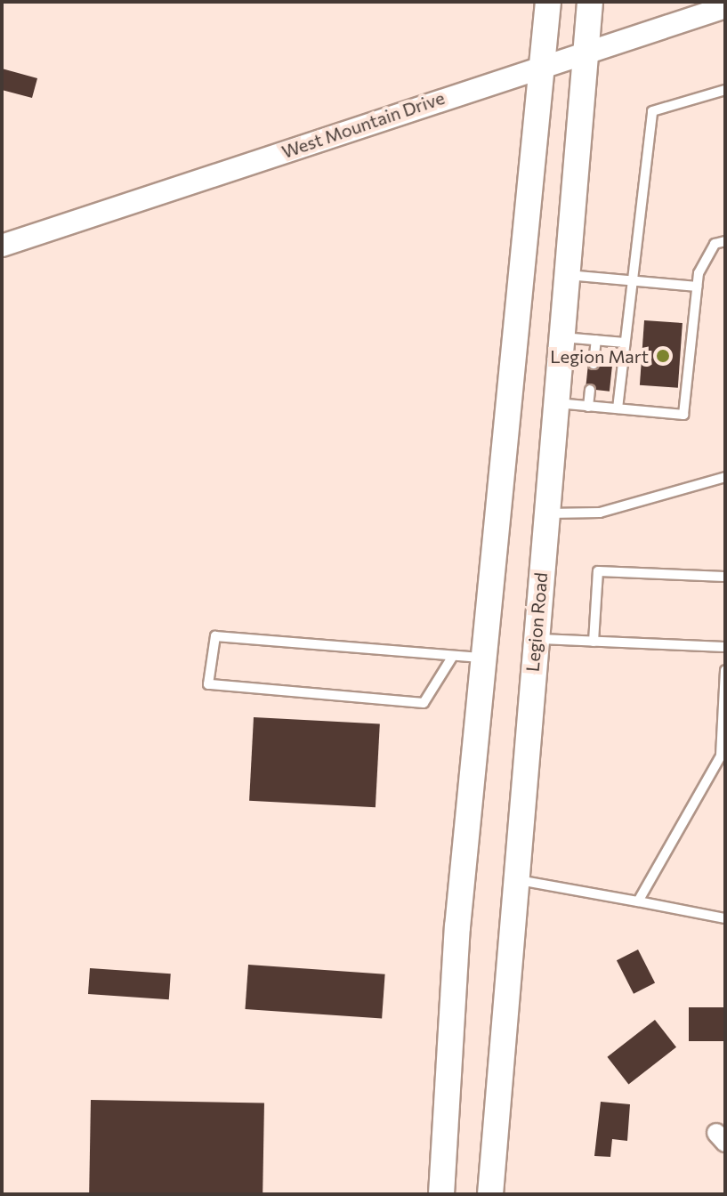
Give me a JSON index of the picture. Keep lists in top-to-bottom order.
{
  "streets": {
    "main road": ["Legion Road"],
    "street": ["West Mountain Drive"]
  },
  "crossings": [
    ["West Mountain Drive", "Legion Road"]
  ],
  "places": ["Legion Mart"]
}
